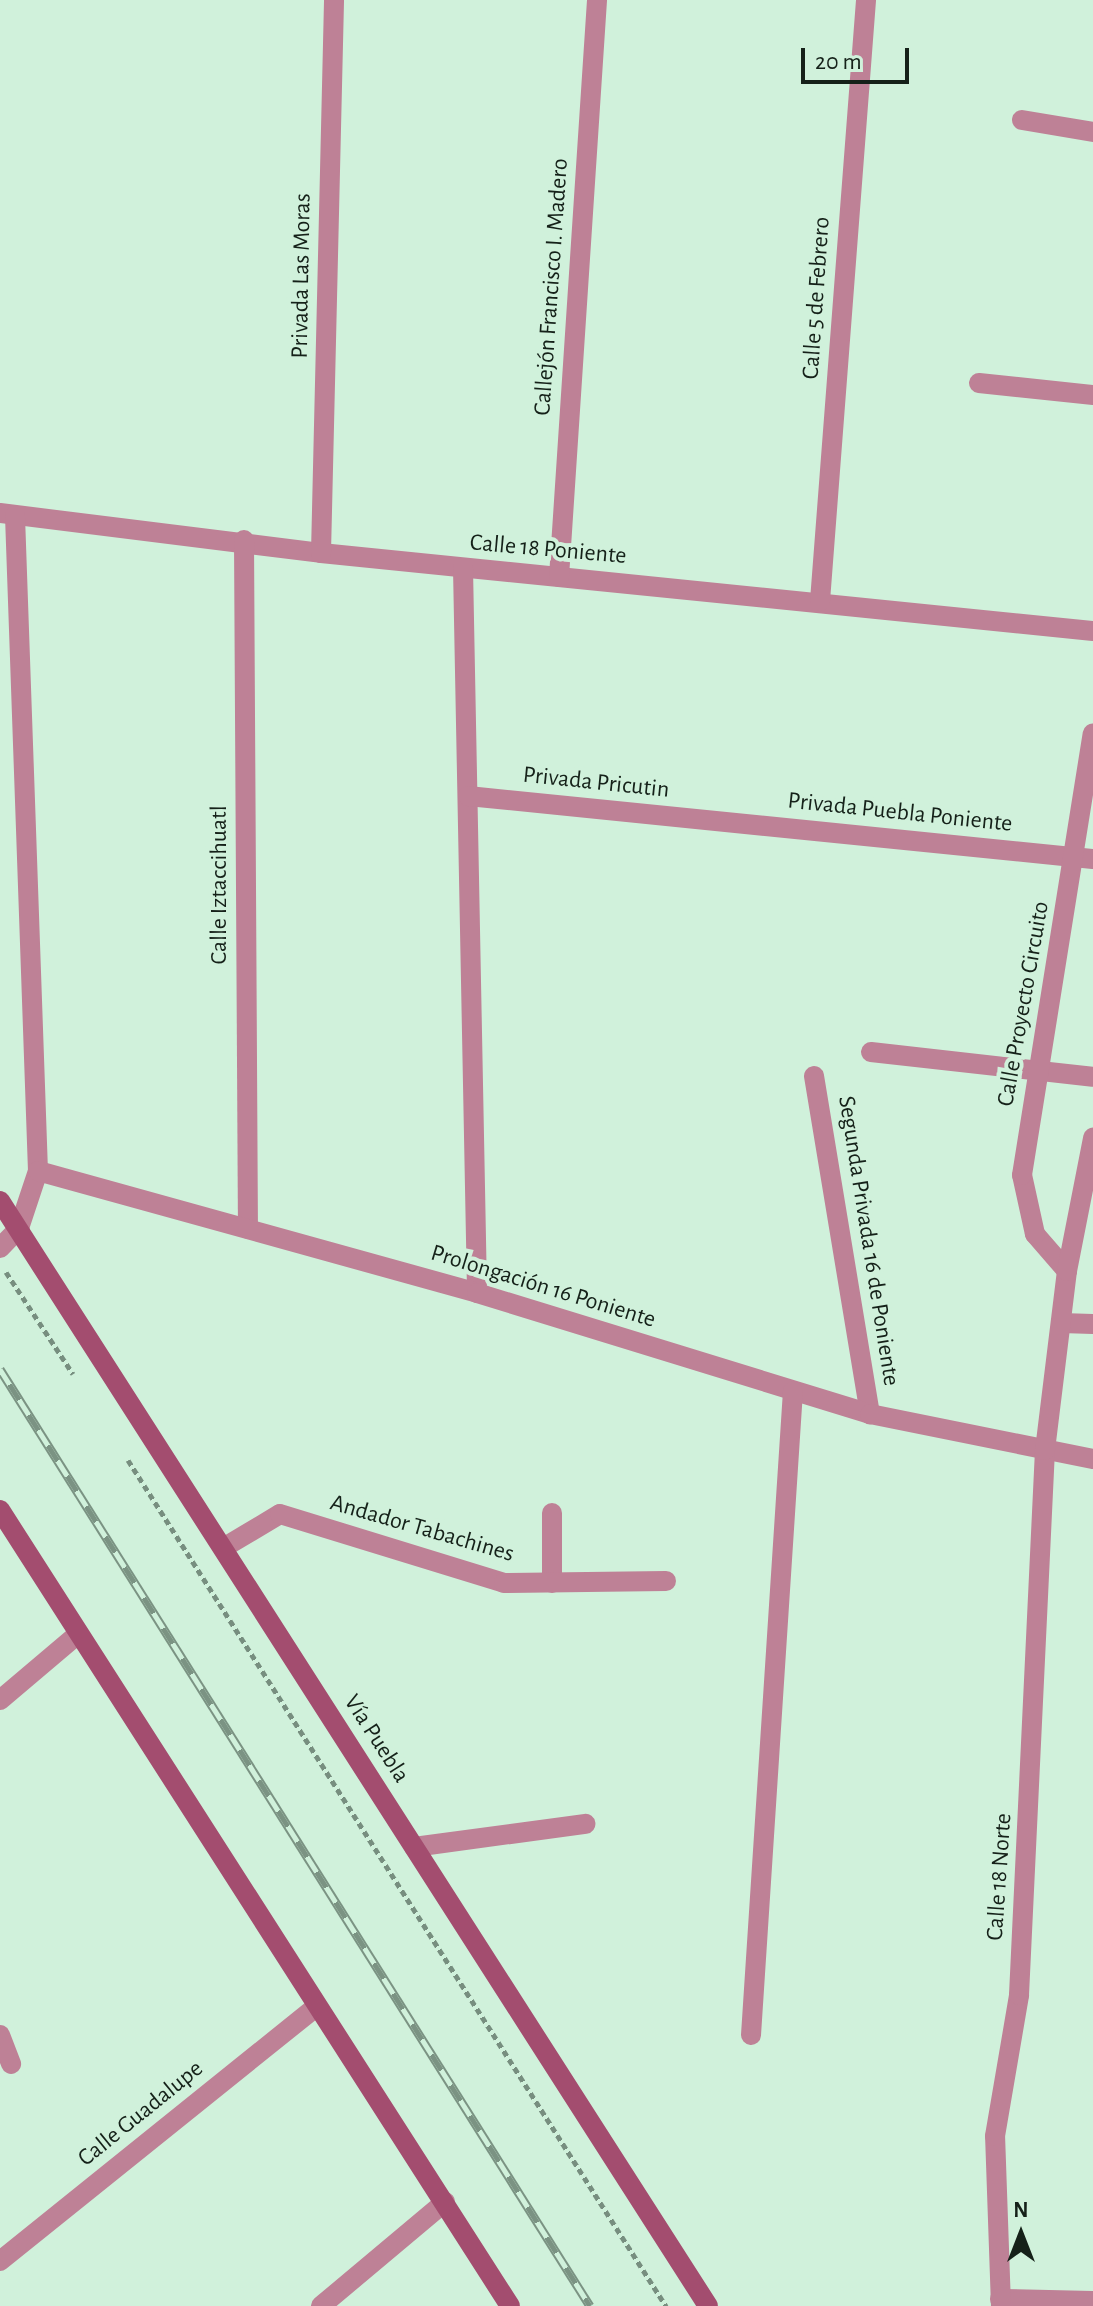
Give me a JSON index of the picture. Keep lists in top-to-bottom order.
{
  "streets": {
    "main road": ["Vía Puebla"],
    "street": [
      "Privada Las Moras",
      "Callejón Francisco I. Madero",
      "Calle 5 de Febrero",
      "Calle 18 Poniente",
      "Privada Pricutin",
      "Privada Puebla Poniente",
      "Calle Iztaccihuatl",
      "Calle Proyecto Circuito",
      "Segunda Privada 16 de Poniente",
      "Prolongación 16 Poniente",
      "Andador Tabachines",
      "Calle 18 Norte",
      "Calle Guadalupe"
    ]
  },
  "crossings": [
    ["Privada Las Moras", "Calle 18 Poniente"],
    ["Callejón Francisco I. Madero", "Calle 18 Poniente"],
    ["Calle 5 de Febrero", "Calle 18 Poniente"],
    ["Calle 18 Poniente", "Calle Iztaccihuatl"],
    ["Privada Pricutin", "Privada Puebla Poniente"],
    ["Privada Puebla Poniente", "Calle Proyecto Circuito"],
    ["Calle Iztaccihuatl", "Prolongación 16 Poniente"],
    ["Segunda Privada 16 de Poniente", "Prolongación 16 Poniente"],
    ["Prolongación 16 Poniente", "Calle 18 Norte"],
    ["Andador Tabachines", "Vía Puebla"]
  ],
  "scale_bar": "20 m",
  "north": "top"
}
